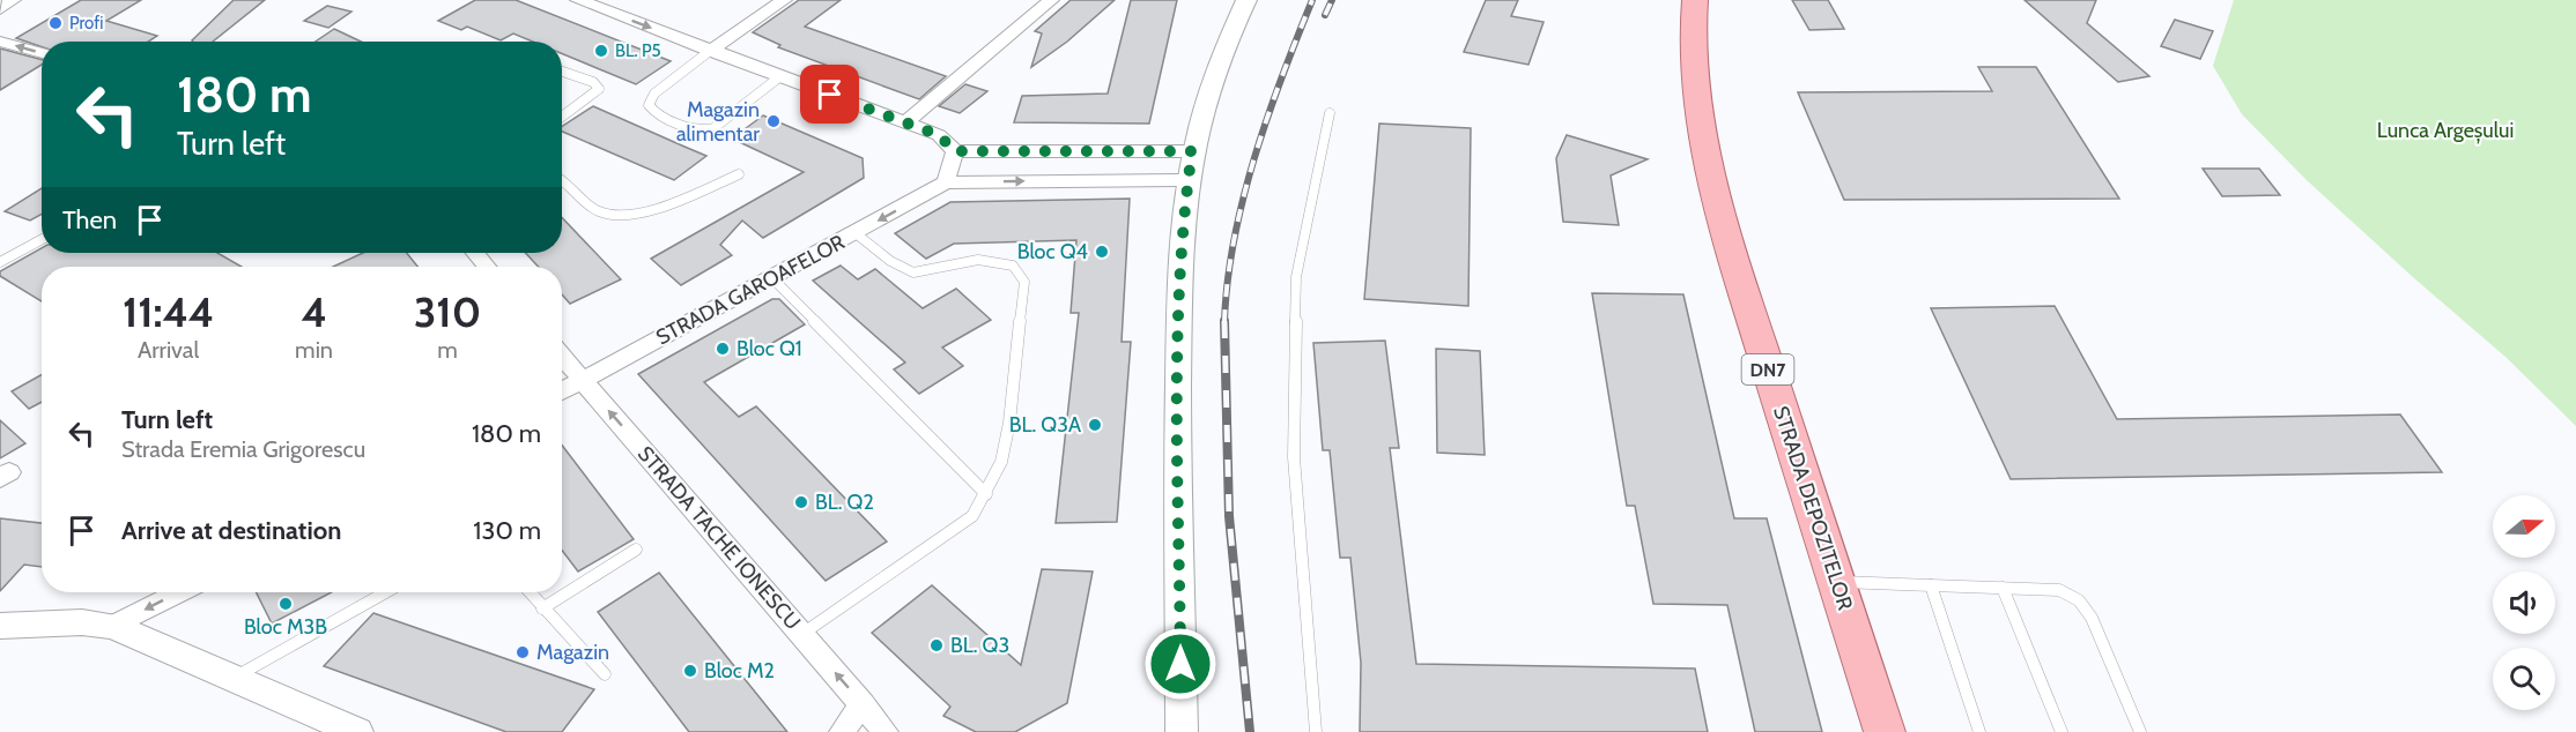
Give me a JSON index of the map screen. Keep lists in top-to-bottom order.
{
  "streets": {
    "main road": ["DN7", "STRADA DEPOZITELOR"],
    "street": ["STRADA GAROAFELOR", "STRADA TACHE IONESCU"]
  },
  "crossings": [
    ["STRADA GAROAFELOR", "STRADA TACHE IONESCU"]
  ],
  "one_way": ["STRADA TACHE IONESCU"],
  "parks": ["Lunca Argeșului"],
  "places": [
    "Profi",
    "BL. P5",
    "Magazin alimentar",
    "Bloc Q4",
    "Bloc Q1",
    "BL. Q3A",
    "BL. Q2",
    "Bloc M3B",
    "BL. Q3",
    "Magazin",
    "Bloc M2"
  ],
  "north": "right",
  "page": {
    "turn": ["180 m", "Turn left"],
    "then": "Then",
    "eta": [
      "11:44",
      "Arrival",
      "4",
      "min",
      "310",
      "m"
    ],
    "list": [
      {
        "name": "Turn left",
        "note": "Strada Eremia Grigorescu",
        "value": "180 m"
      },
      {
        "name": "Arrive at destination",
        "value": "130 m"
      }
    ]
  }
}
